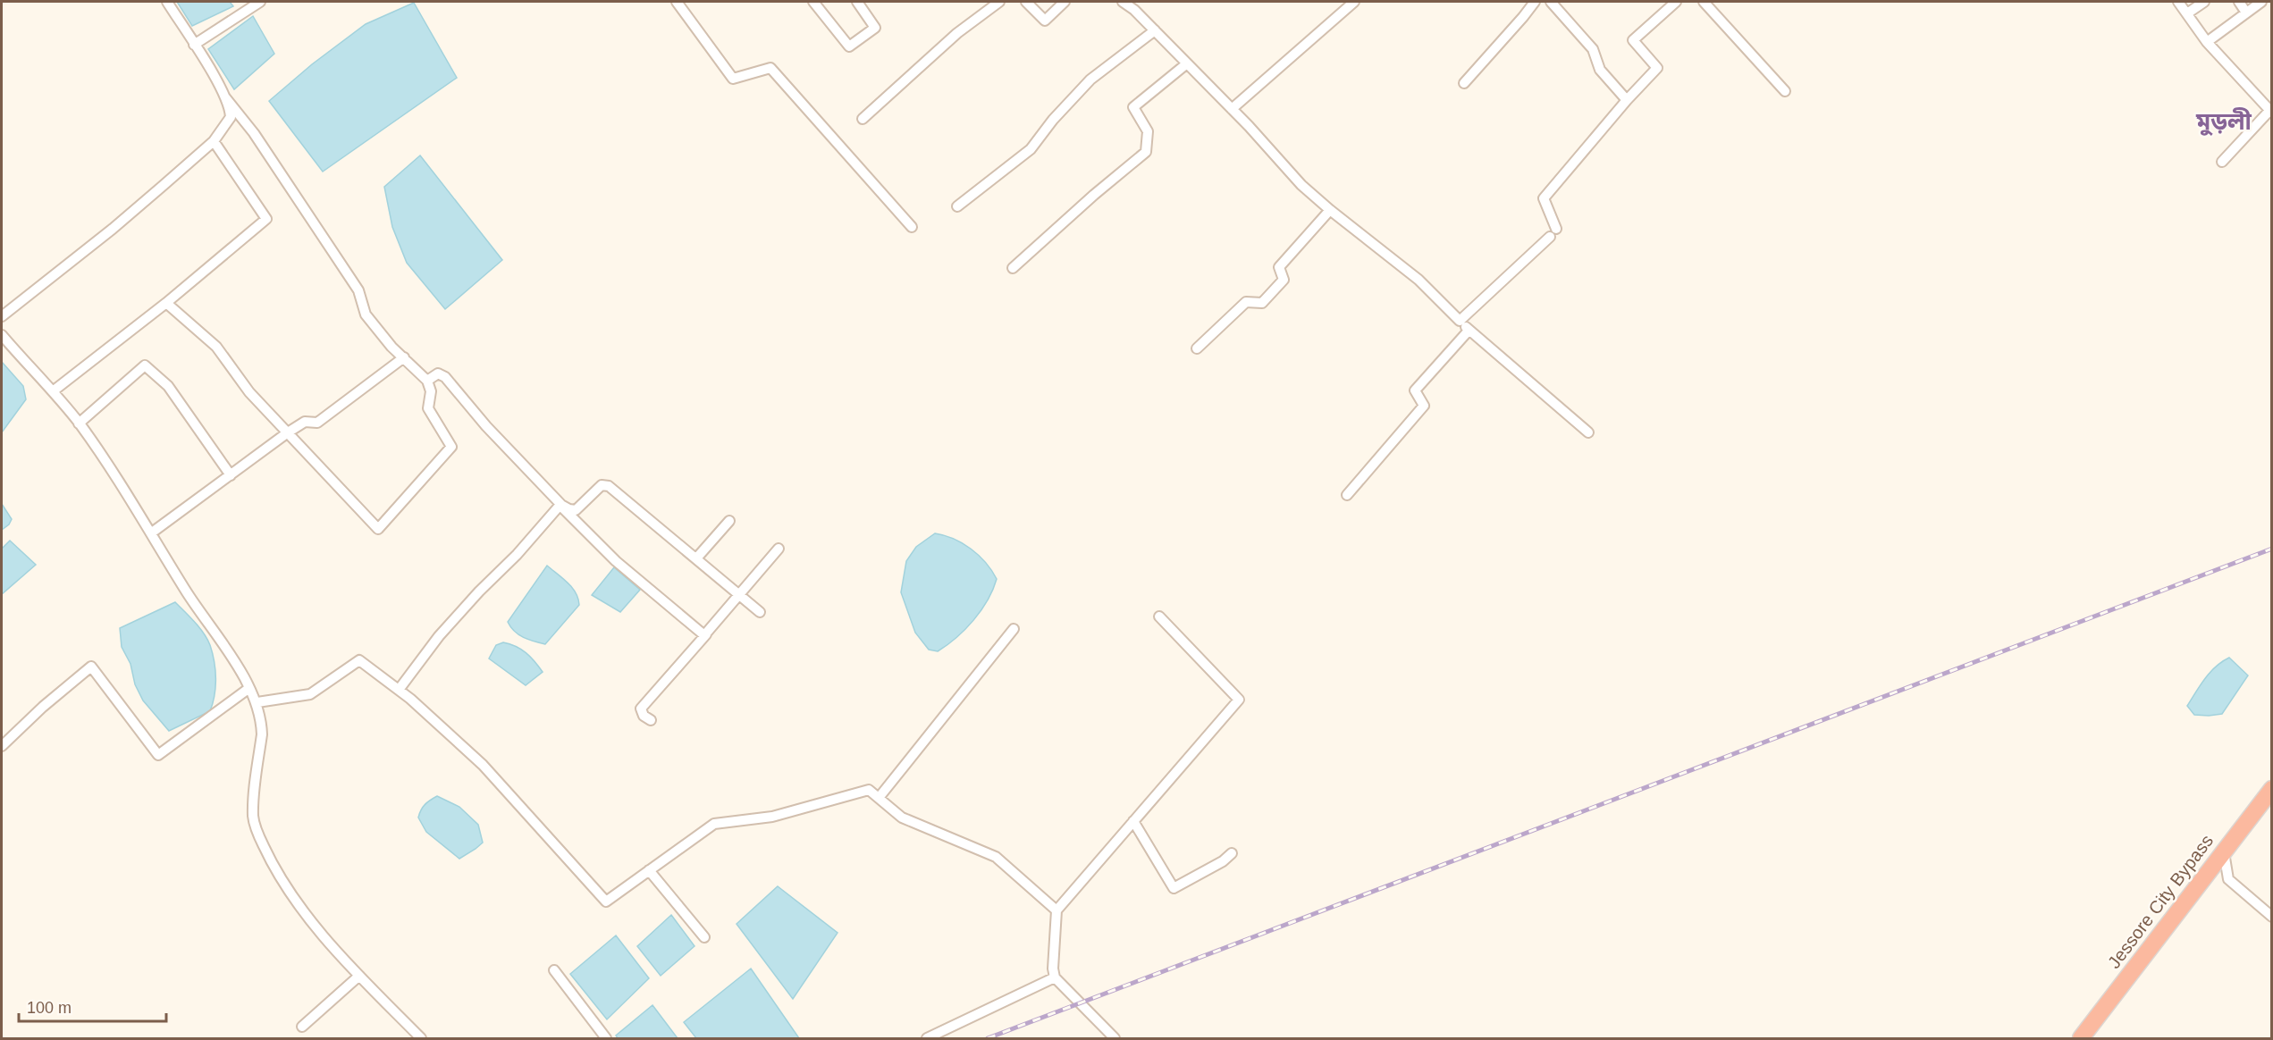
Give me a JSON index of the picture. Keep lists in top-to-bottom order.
{
  "streets": {
    "highway": ["Jessore City Bypass"]
  },
  "districts": ["মুড়লী"],
  "scale_bar": "100 m"
}
